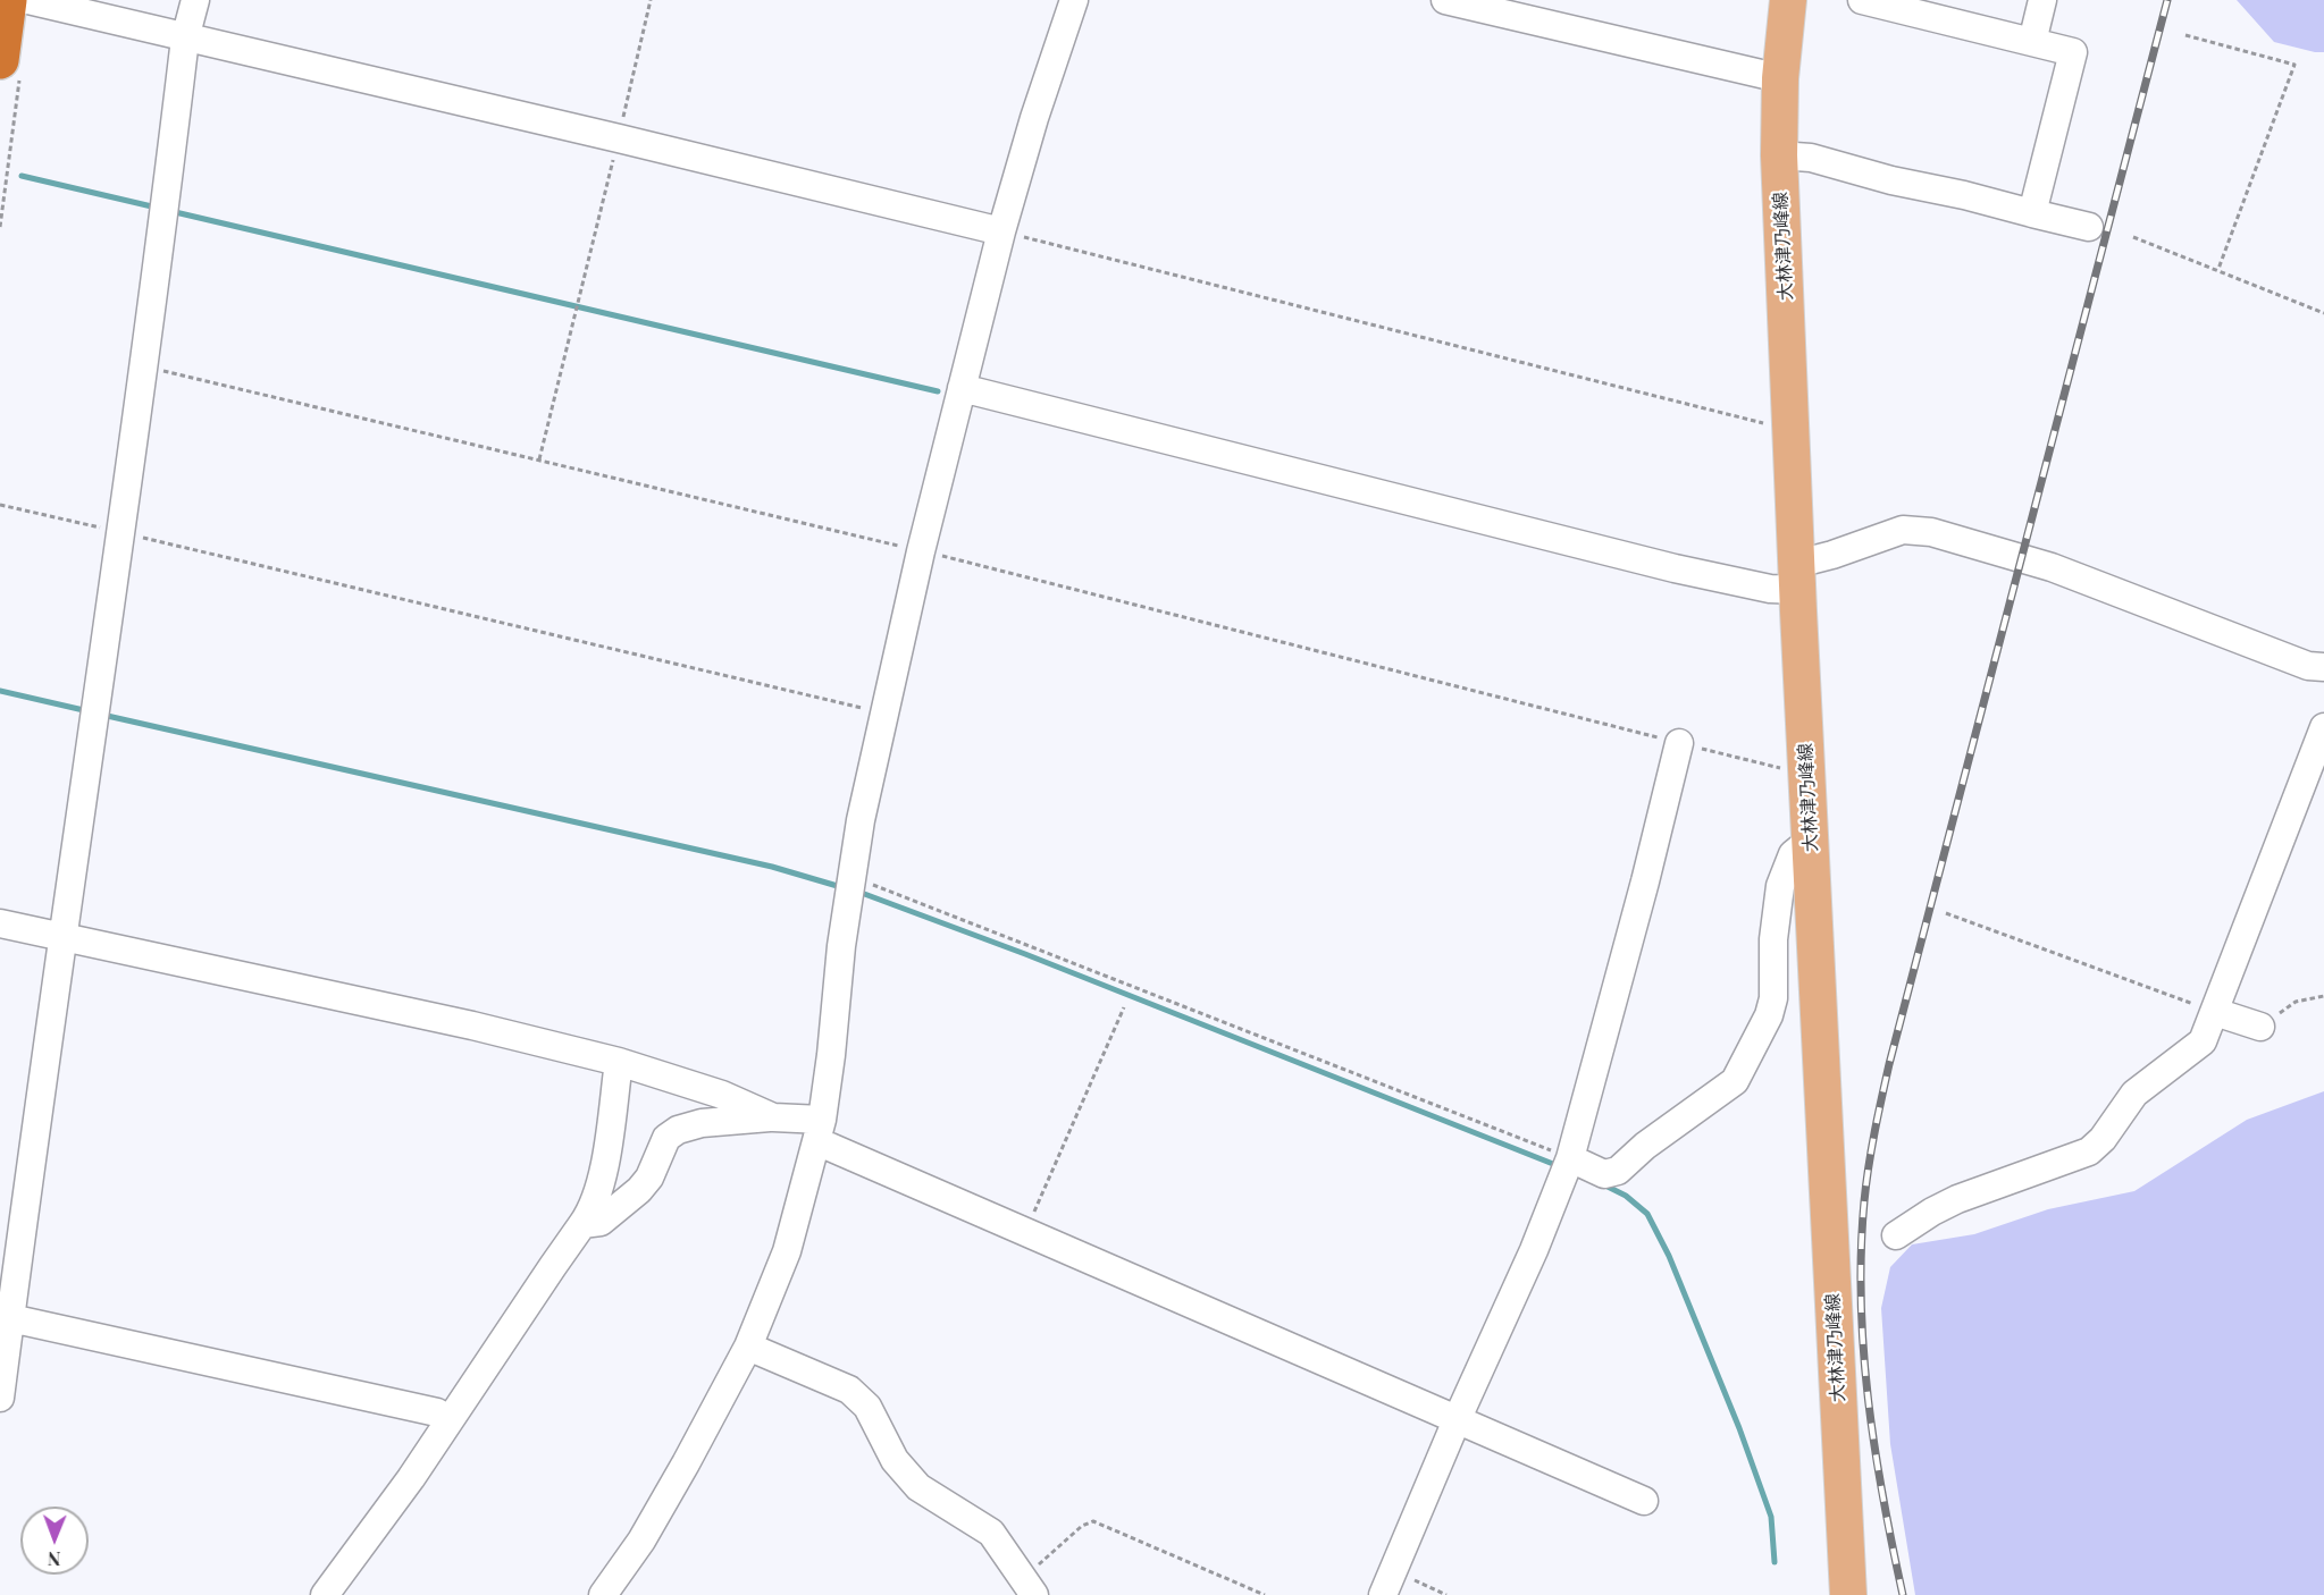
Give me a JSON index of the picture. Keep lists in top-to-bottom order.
{
  "streets": {
    "main road": ["大林津乃峰線"]
  },
  "north": "bottom"
}
